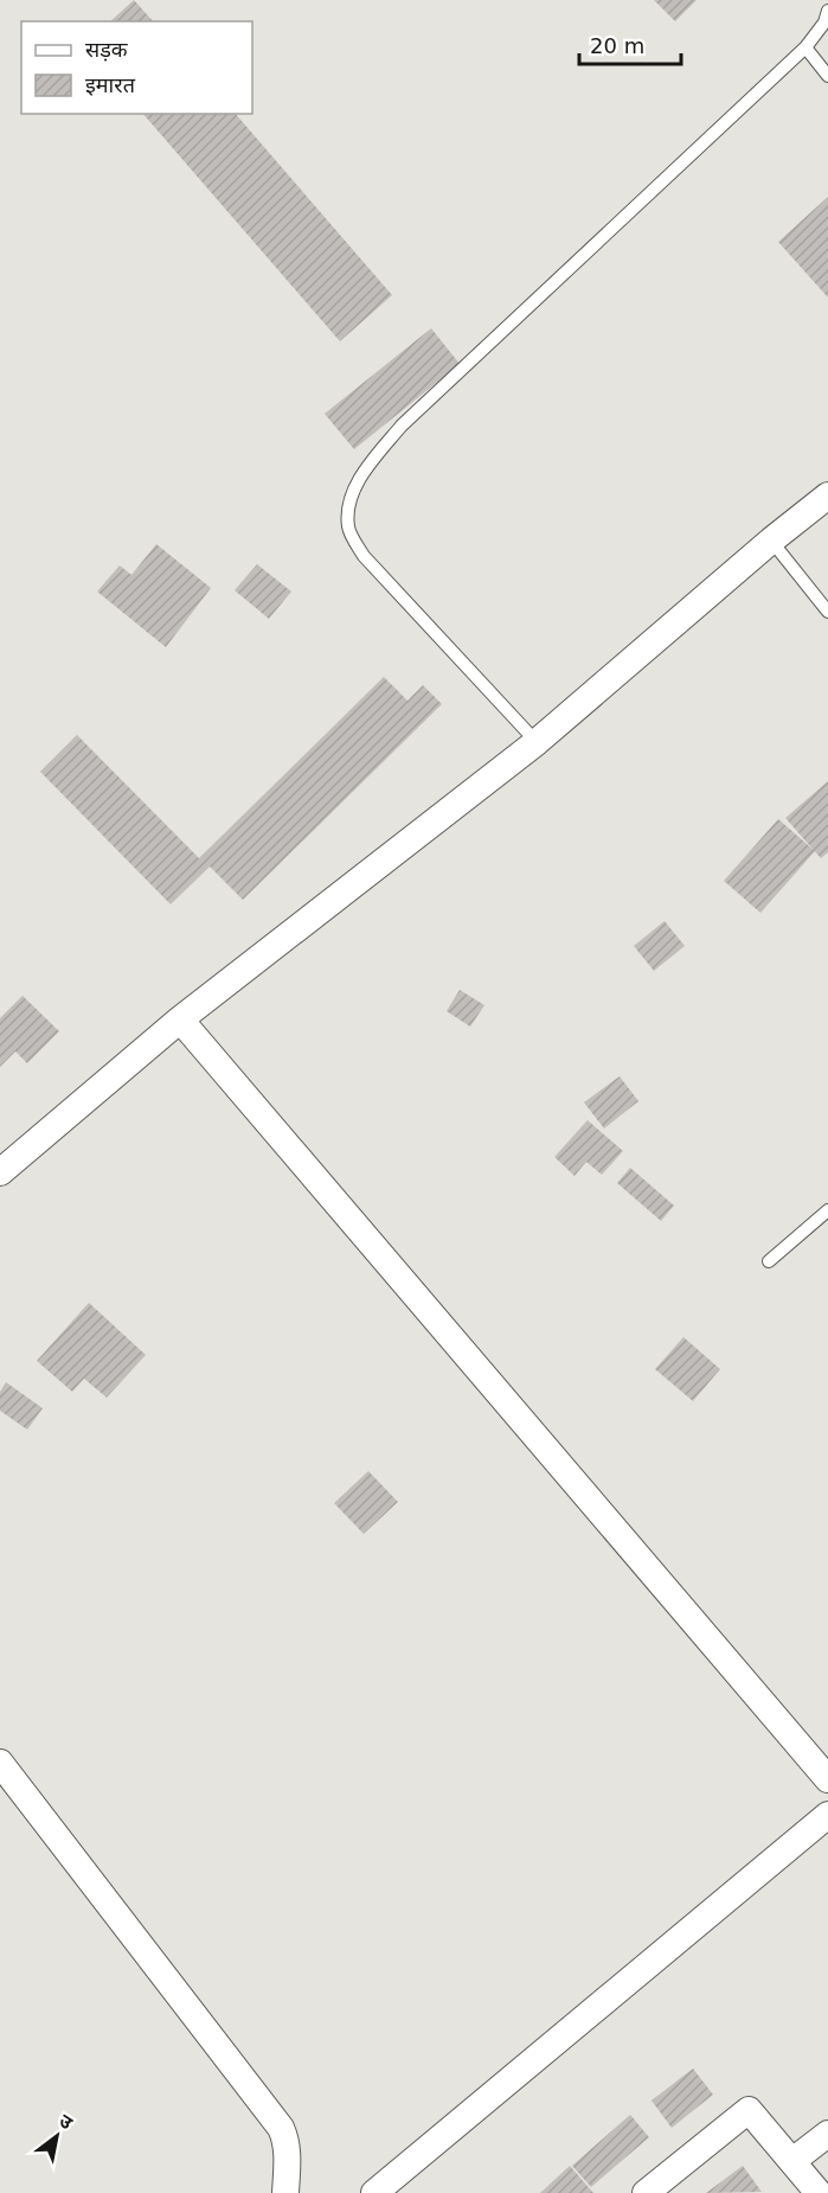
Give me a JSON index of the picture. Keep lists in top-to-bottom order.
{
  "legend": ["सड़क", "इमारत"],
  "scale_bar": "20 m",
  "north": "top right"
}
